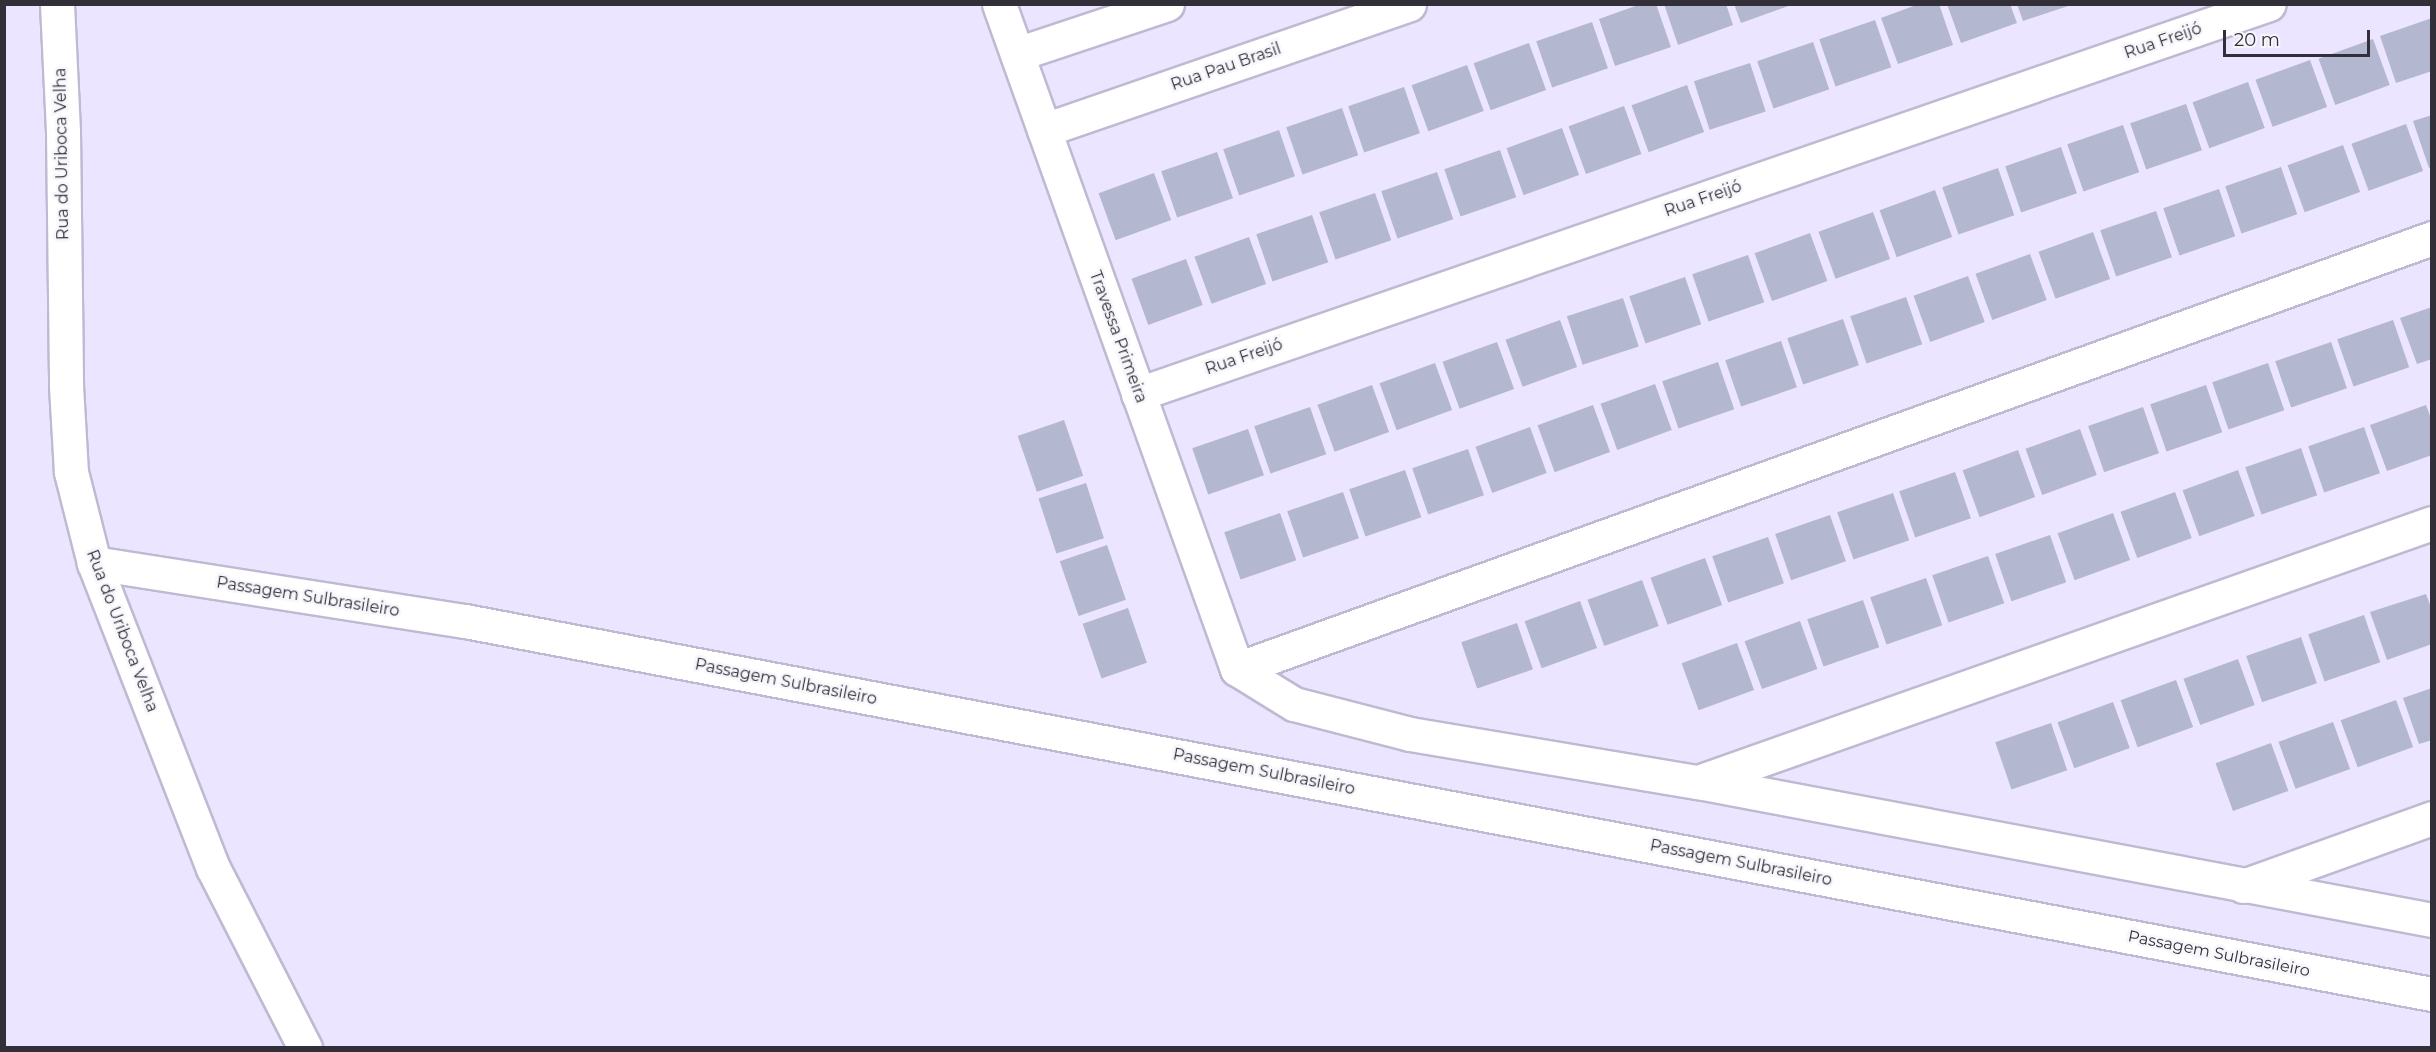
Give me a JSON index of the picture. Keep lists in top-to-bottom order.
{
  "streets": {
    "street": [
      "Rua Freijó",
      "Rua Pau Brasil",
      "Rua do Uriboca Velha",
      "Travessa Primeira",
      "Passagem Sulbrasileiro"
    ]
  },
  "crossings": [
    ["Rua Freijó", "Travessa Primeira"],
    ["Rua Pau Brasil", "Travessa Primeira"],
    ["Rua do Uriboca Velha", "Passagem Sulbrasileiro"]
  ],
  "scale_bar": "20 m"
}
